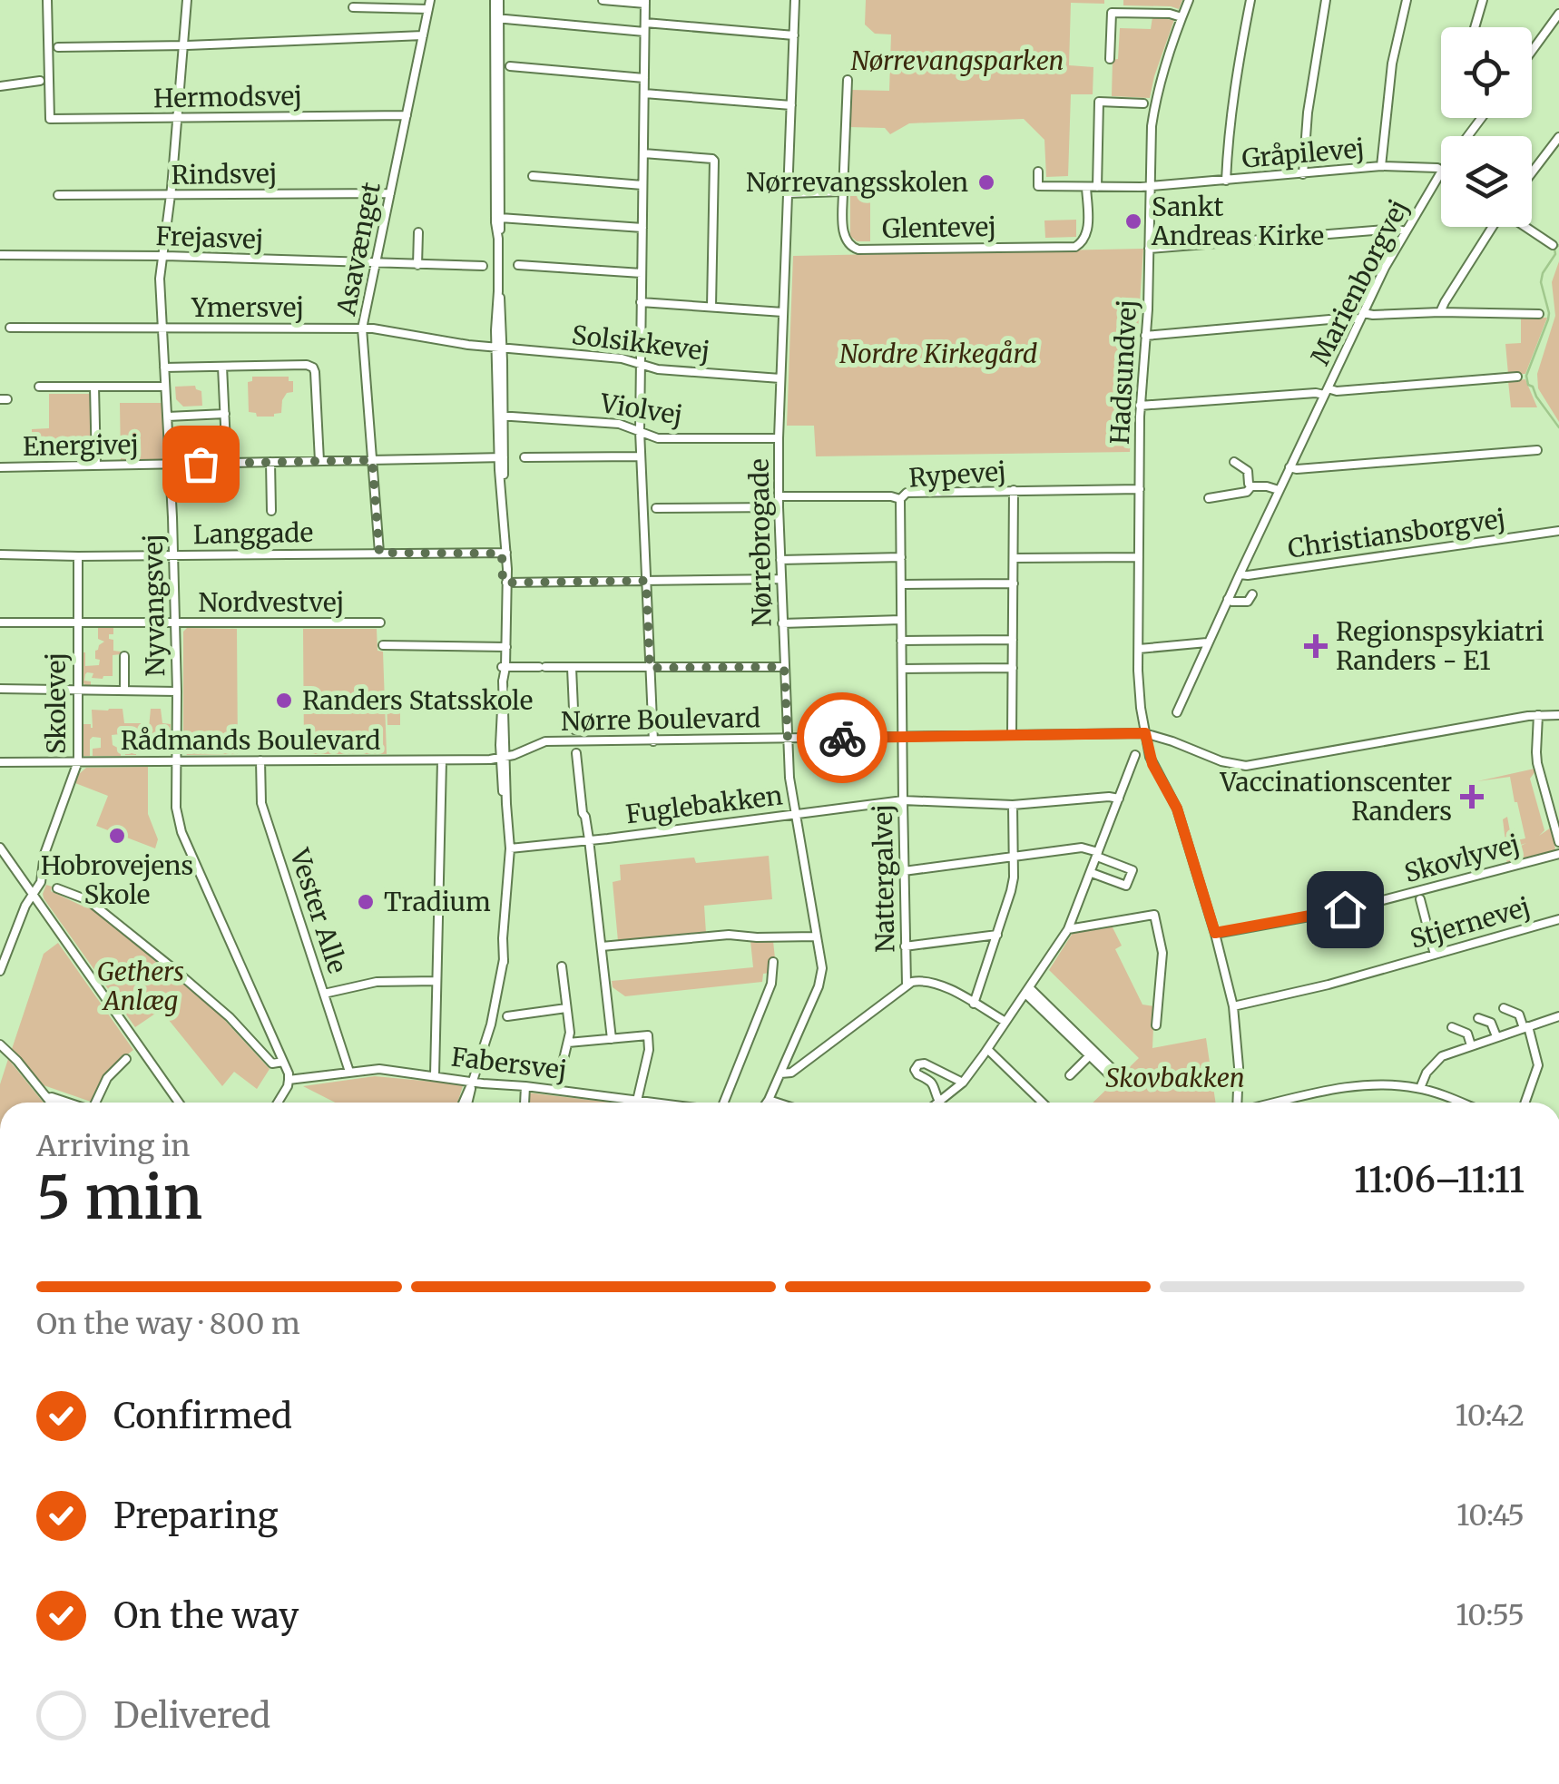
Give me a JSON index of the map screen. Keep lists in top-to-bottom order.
{
  "streets": {
    "street": [
      "Hermodsvej",
      "Gråpilevej",
      "Rindsvej",
      "Glentevej",
      "Frejasvej",
      "Asavænget",
      "Marienborgvej",
      "Ymersvej",
      "Solsikkevej",
      "Hadsundvej",
      "Violvej",
      "Energivej",
      "Rypevej",
      "Langgade",
      "Christiansborgvej",
      "Nørrebrogade",
      "Nordvestvej",
      "Nyvangsvej",
      "Skolevej",
      "Nørre Boulevard",
      "Rådmands Boulevard",
      "Fuglebakken",
      "Skovlyvej",
      "Nattergalvej",
      "Vester Alle",
      "Stjernevej",
      "Fabersvej"
    ]
  },
  "crossings": [
    ["Hermodsvej", "Asavænget"],
    ["Hermodsvej", "Nyvangsvej"],
    ["Gråpilevej", "Hadsundvej"],
    ["Rindsvej", "Asavænget"],
    ["Rindsvej", "Nyvangsvej"],
    ["Frejasvej", "Asavænget"],
    ["Frejasvej", "Nyvangsvej"],
    ["Asavænget", "Ymersvej"],
    ["Asavænget", "Energivej"],
    ["Asavænget", "Langgade"],
    ["Marienborgvej", "Christiansborgvej"],
    ["Ymersvej", "Solsikkevej"],
    ["Ymersvej", "Nyvangsvej"],
    ["Solsikkevej", "Nørrebrogade"],
    ["Hadsundvej", "Rypevej"],
    ["Hadsundvej", "Nørre Boulevard"],
    ["Hadsundvej", "Skovlyvej"],
    ["Hadsundvej", "Stjernevej"],
    ["Violvej", "Nørrebrogade"],
    ["Energivej", "Nyvangsvej"],
    ["Rypevej", "Nørrebrogade"],
    ["Rypevej", "Nattergalvej"],
    ["Langgade", "Nyvangsvej"],
    ["Langgade", "Skolevej"],
    ["Nørrebrogade", "Nørre Boulevard"],
    ["Nørrebrogade", "Fuglebakken"],
    ["Nordvestvej", "Nyvangsvej"],
    ["Nordvestvej", "Skolevej"],
    ["Nyvangsvej", "Rådmands Boulevard"],
    ["Nyvangsvej", "Fabersvej"],
    ["Skolevej", "Rådmands Boulevard"],
    ["Nørre Boulevard", "Rådmands Boulevard"],
    ["Nørre Boulevard", "Nattergalvej"],
    ["Rådmands Boulevard", "Vester Alle"],
    ["Fuglebakken", "Nattergalvej"],
    ["Vester Alle", "Fabersvej"]
  ],
  "parks": [
    "Nørrevangsparken",
    "Nordre Kirkegård",
    "Gethers Anlæg",
    "Skovbakken"
  ],
  "places": {
    "other": [
      "Nørrevangsskolen",
      "Sankt Andreas Kirke",
      "Randers Statsskole",
      "Hobrovejens Skole",
      "Tradium"
    ],
    "health": ["Regionspsykiatri Randers - E1", "Vaccinationscenter Randers"]
  },
  "page": {
    "heading": ["5 min", "Arriving in", "11:06–11:11"],
    "bar": "On the way · 800 m",
    "list": [
      ["Confirmed", "10:42"],
      ["Preparing", "10:45"],
      ["On the way", "10:55"],
      "Delivered"
    ]
  }
}
